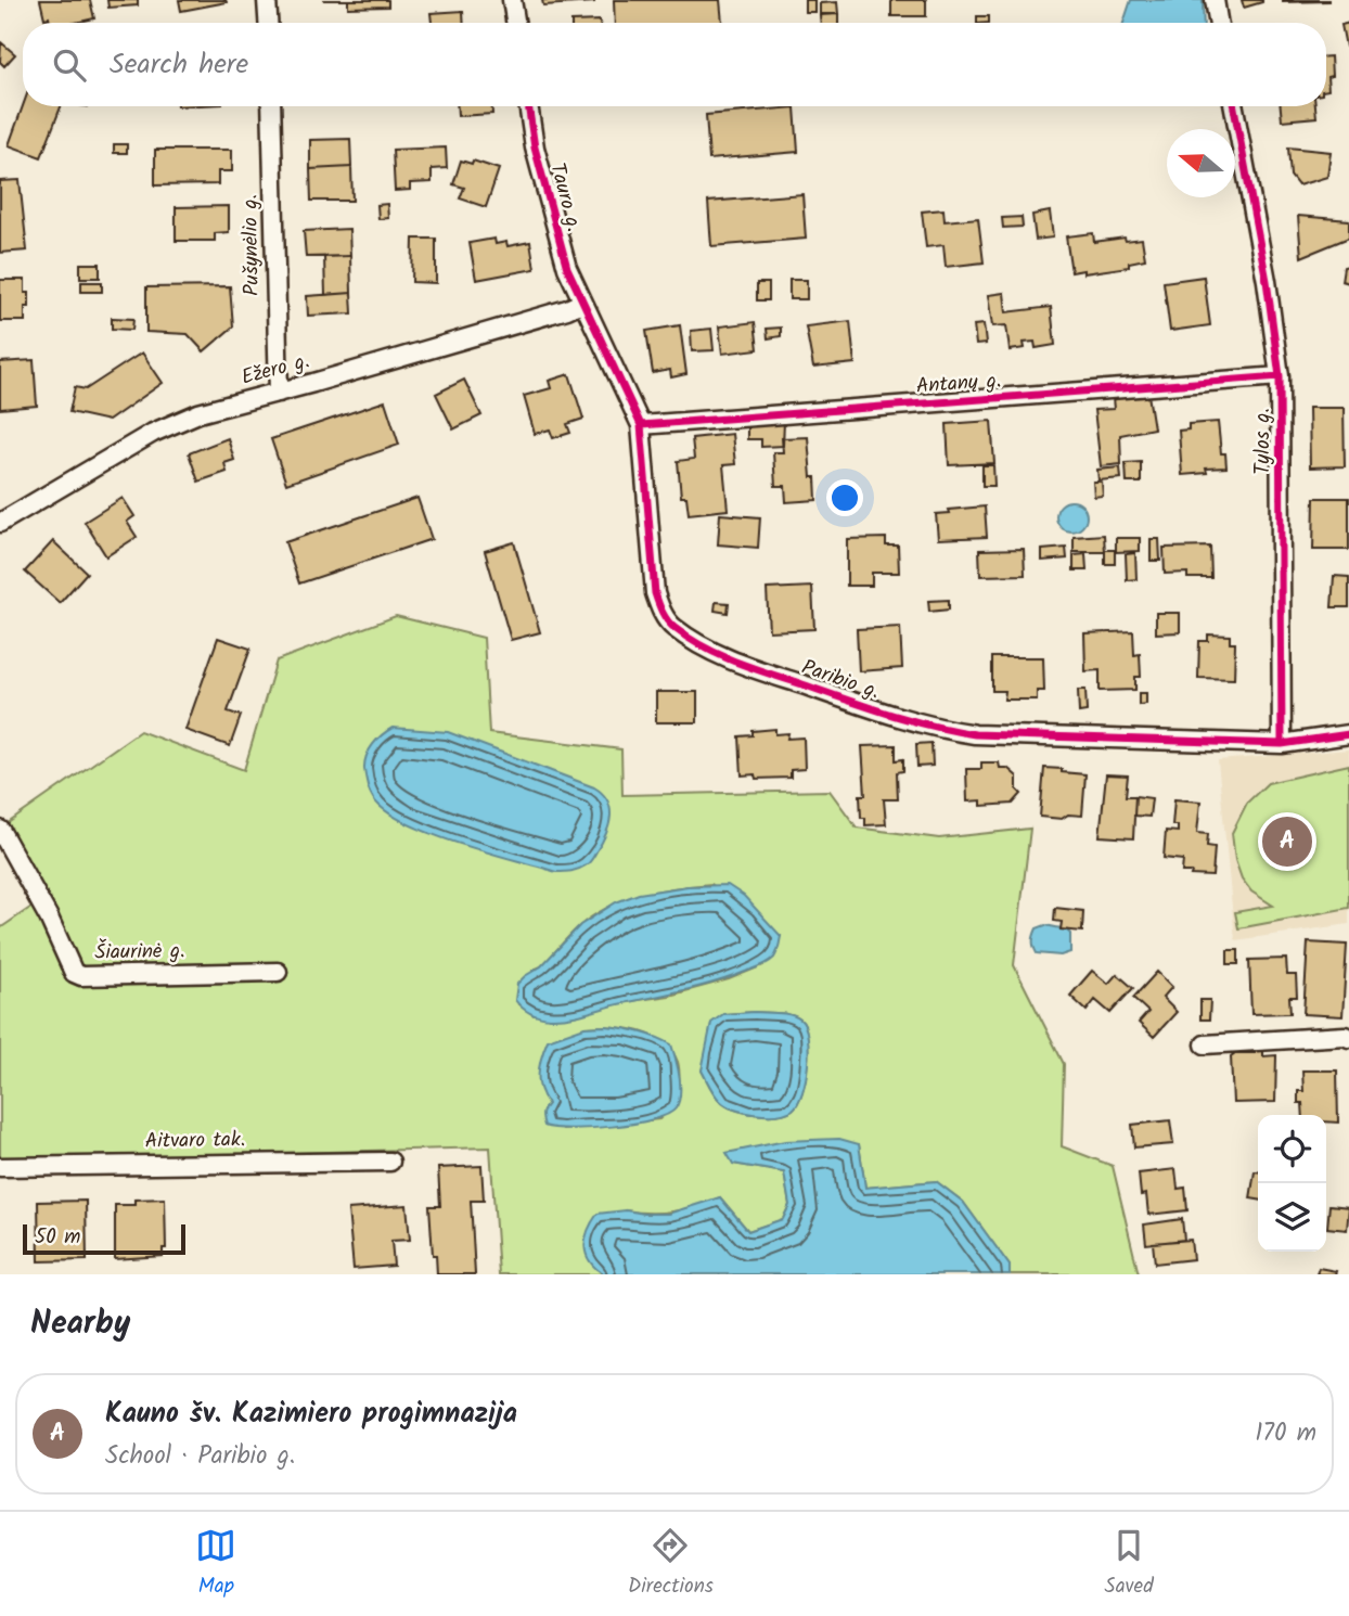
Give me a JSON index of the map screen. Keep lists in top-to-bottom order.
{
  "streets": {
    "street": [
      "Tauro g.",
      "Pušynėlio g.",
      "Ežero g.",
      "Antanų g.",
      "Tylos g.",
      "Paribio g.",
      "Šiaurinė g.",
      "Aitvaro tak."
    ]
  },
  "crossings": [
    ["Tauro g.", "Ežero g."],
    ["Tauro g.", "Paribio g."],
    ["Pušynėlio g.", "Ežero g."],
    ["Ežero g.", "Paribio g."],
    ["Antanų g.", "Tylos g."],
    ["Antanų g.", "Paribio g."],
    ["Tylos g.", "Paribio g."]
  ],
  "scale_bar": "50 m",
  "north": "left",
  "page": {
    "search": "Search here",
    "pins": "A",
    "scale": "50 m",
    "heading": "Nearby",
    "list": [
      {
        "mark": "A",
        "name": "Kauno šv. Kazimiero progimnazija",
        "note": "School · Paribio g.",
        "value": "170 m"
      }
    ],
    "nav": ["Map", "Directions", "Saved"]
  }
}
